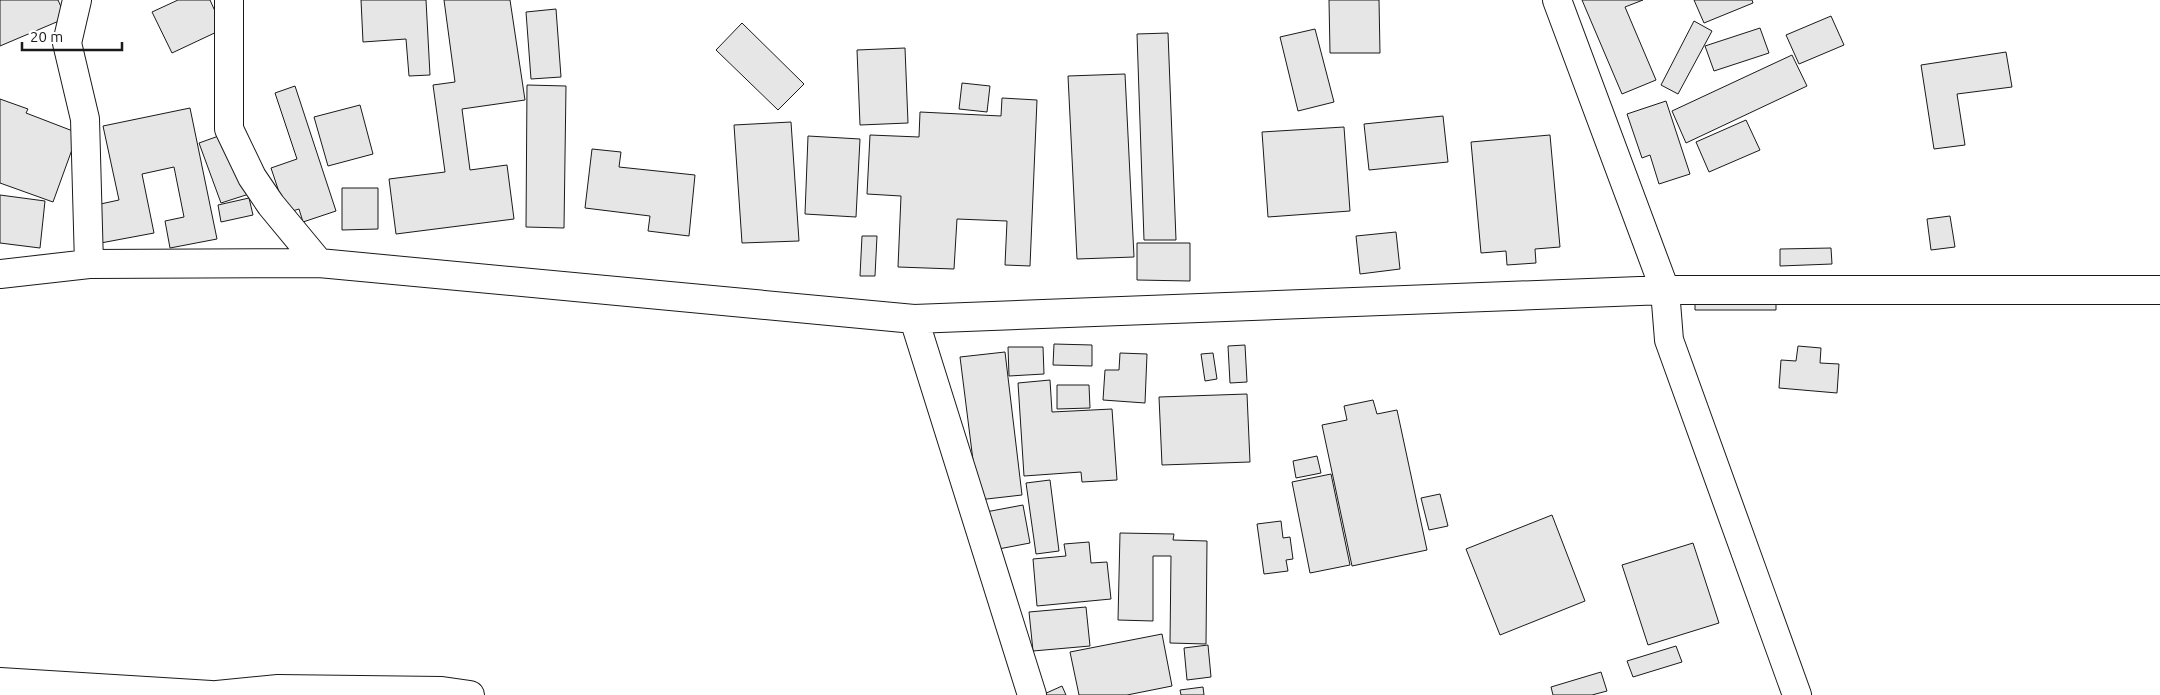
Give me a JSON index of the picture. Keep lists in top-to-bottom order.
{
  "scale_bar": "20 m"
}
